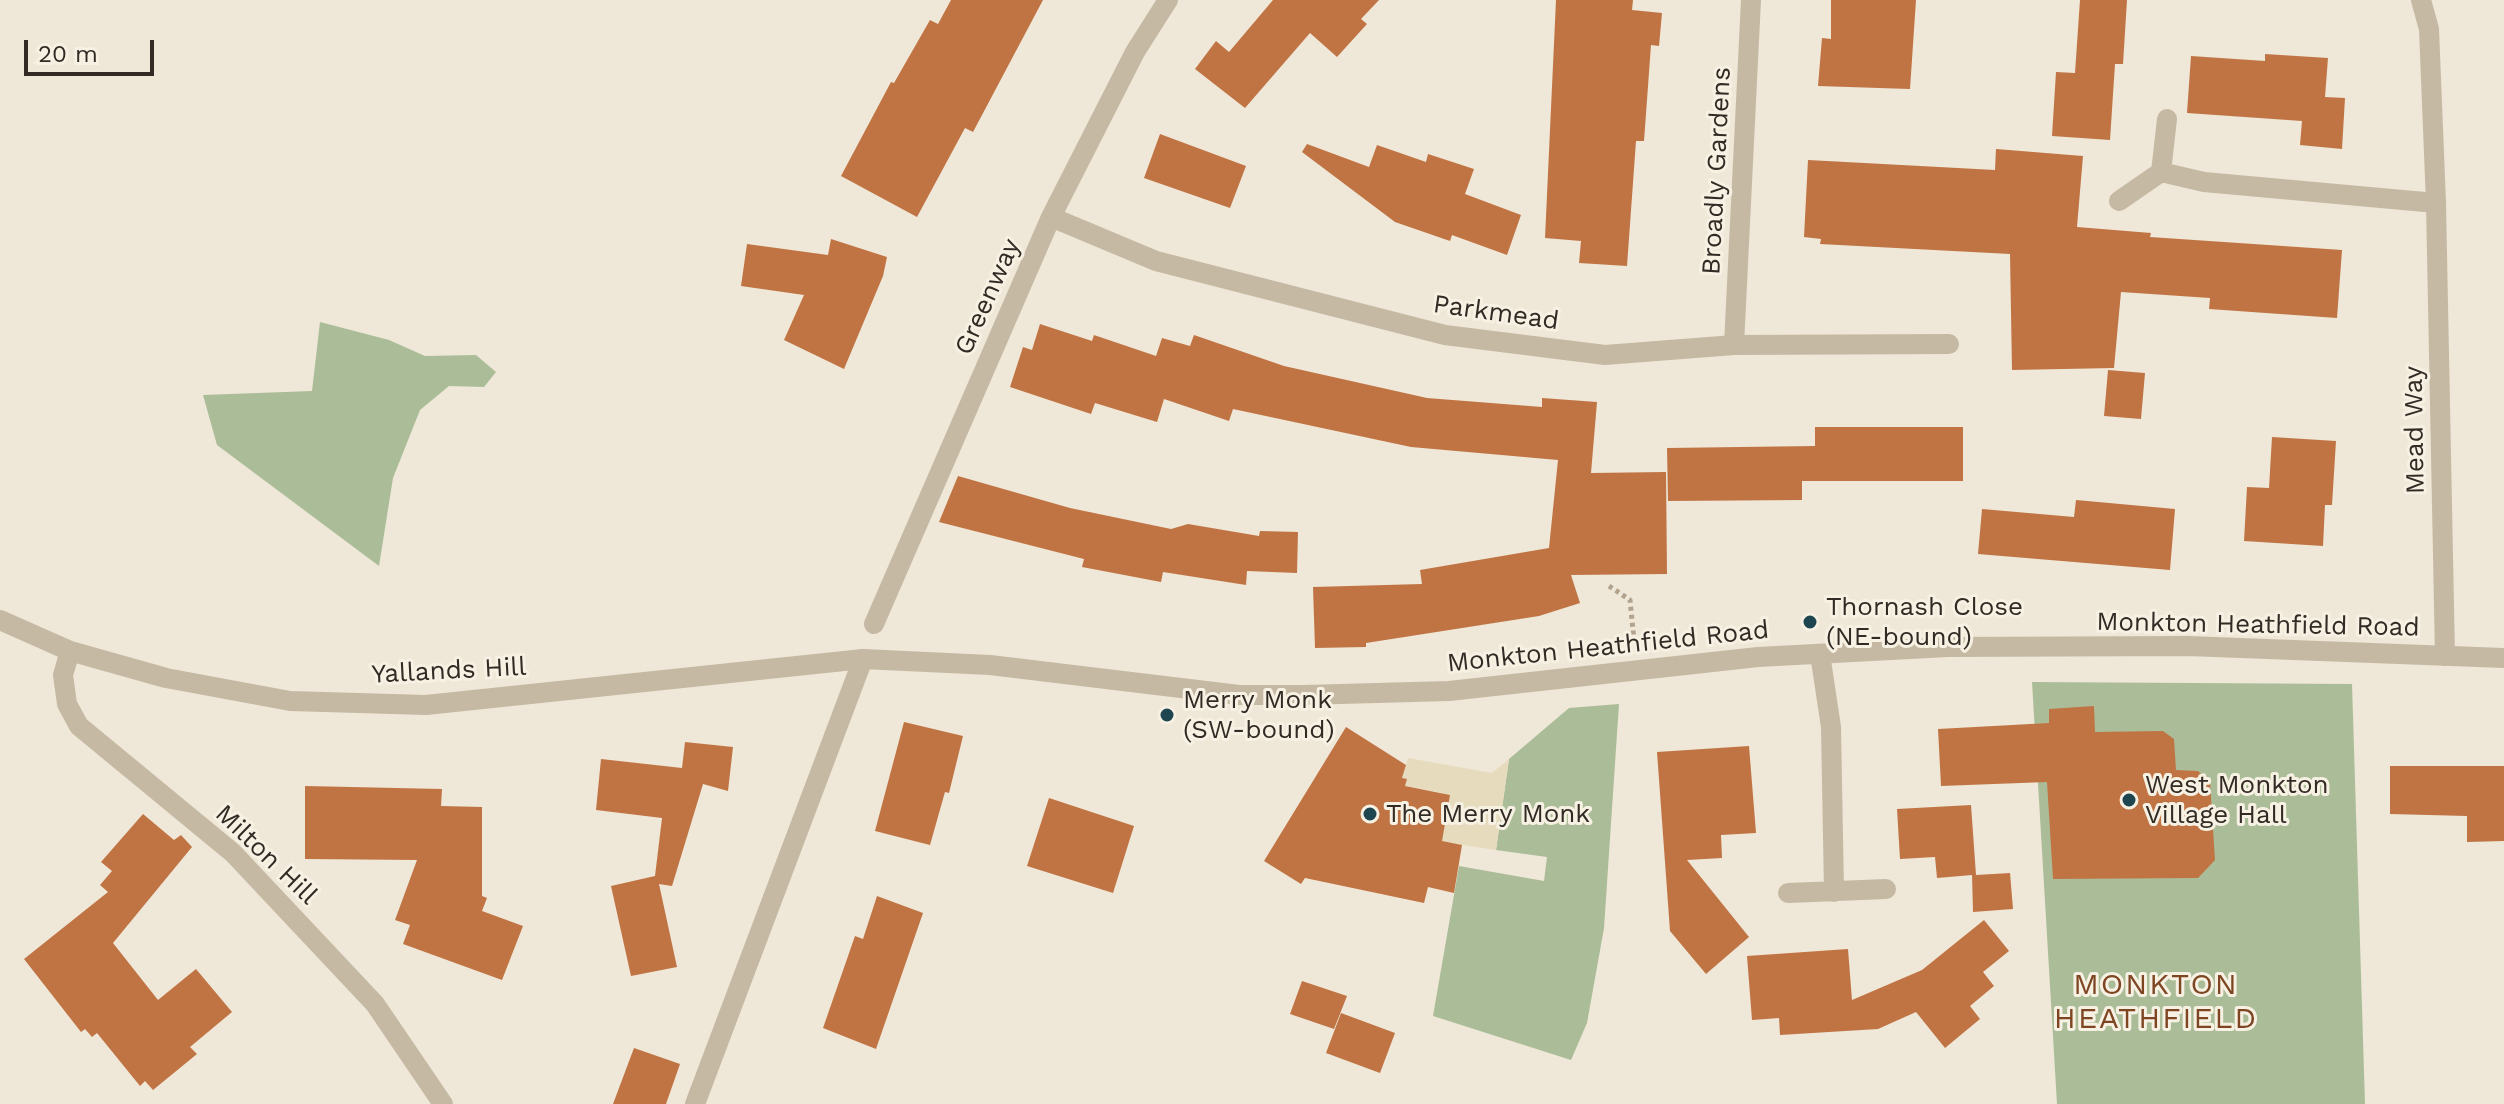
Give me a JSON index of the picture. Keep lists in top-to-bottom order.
{
  "streets": {
    "street": [
      "Broadly Gardens",
      "Greenway",
      "Parkmead",
      "Mead Way",
      "Monkton Heathfield Road",
      "Yallands Hill",
      "Milton Hill"
    ]
  },
  "crossings": [
    ["Broadly Gardens", "Parkmead"],
    ["Greenway", "Parkmead"],
    ["Mead Way", "Monkton Heathfield Road"],
    ["Monkton Heathfield Road", "Yallands Hill"],
    ["Yallands Hill", "Milton Hill"]
  ],
  "districts": ["MONKTON HEATHFIELD"],
  "places": [
    "Thornash Close (NE-bound)",
    "Merry Monk (SW-bound)",
    "West Monkton Village Hall",
    "The Merry Monk"
  ],
  "scale_bar": "20 m"
}
